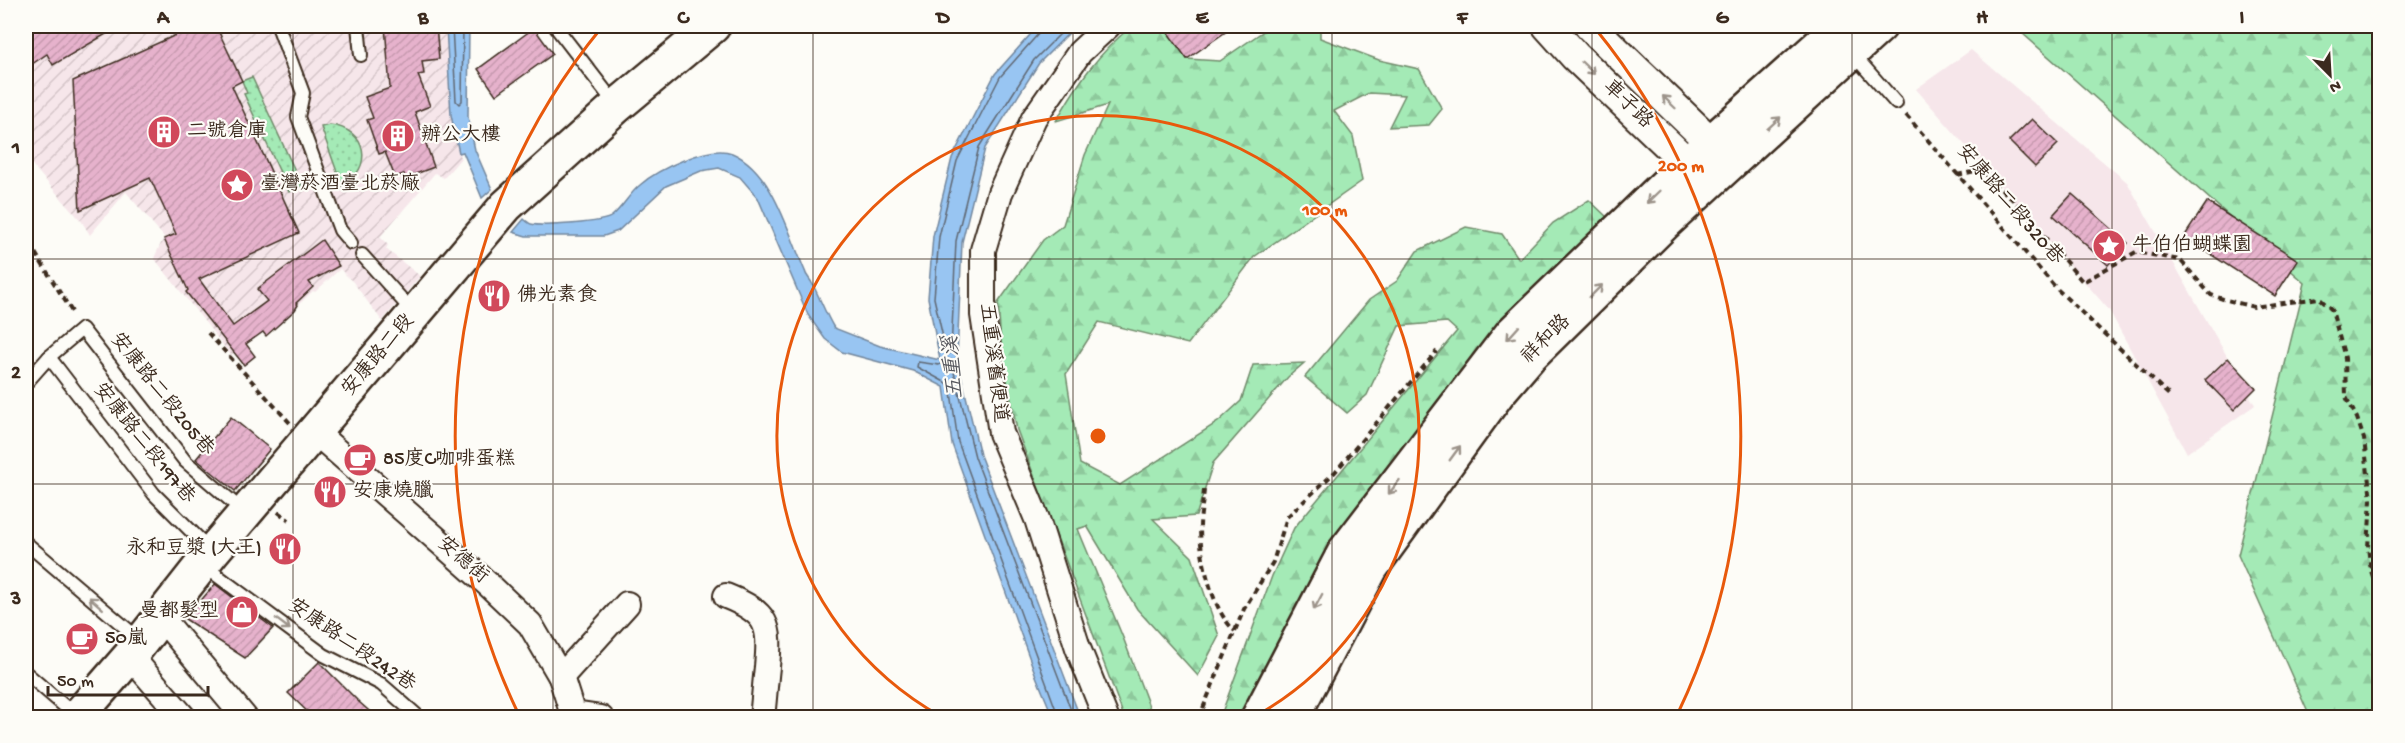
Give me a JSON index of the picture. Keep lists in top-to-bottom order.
{
  "streets": {
    "main road": ["祥和路", "安康路二段"],
    "street": ["車子路", "五重溪舊便道", "安德街"],
    "lane": ["安康路二段205巷", "安康路二段197巷", "安康路二段242巷"],
    "path": ["安康路二段320巷"]
  },
  "crossings": [
    ["車子路", "祥和路"],
    ["安康路二段", "安康路二段205巷"],
    ["安康路二段", "安康路二段197巷"],
    ["安康路二段", "安德街"],
    ["安康路二段", "安康路二段242巷"],
    ["安康路二段205巷", "安康路二段197巷"],
    ["安康路二段197巷", "安康路二段242巷"]
  ],
  "one_way": ["安康路二段242巷"],
  "water": ["五重溪"],
  "places": {
    "building": ["二號倉庫", "辦公大樓"],
    "place": ["臺灣菸酒臺北菸廠", "牛伯伯蝴蝶園"],
    "restaurant": ["佛光素食", "安康燒臘", "永和豆漿 (大王)"],
    "cafe": ["85度C咖啡蛋糕", "50嵐"],
    "shop": ["曼都髮型"]
  },
  "scale_bar": "50 m",
  "north": "bottom right",
  "grid": {
    "columns": [
      "A",
      "B",
      "C",
      "D",
      "E",
      "F",
      "G",
      "H",
      "I"
    ],
    "rows": ["1", "2", "3"]
  },
  "rings": ["200 m", "100 m"]
}
